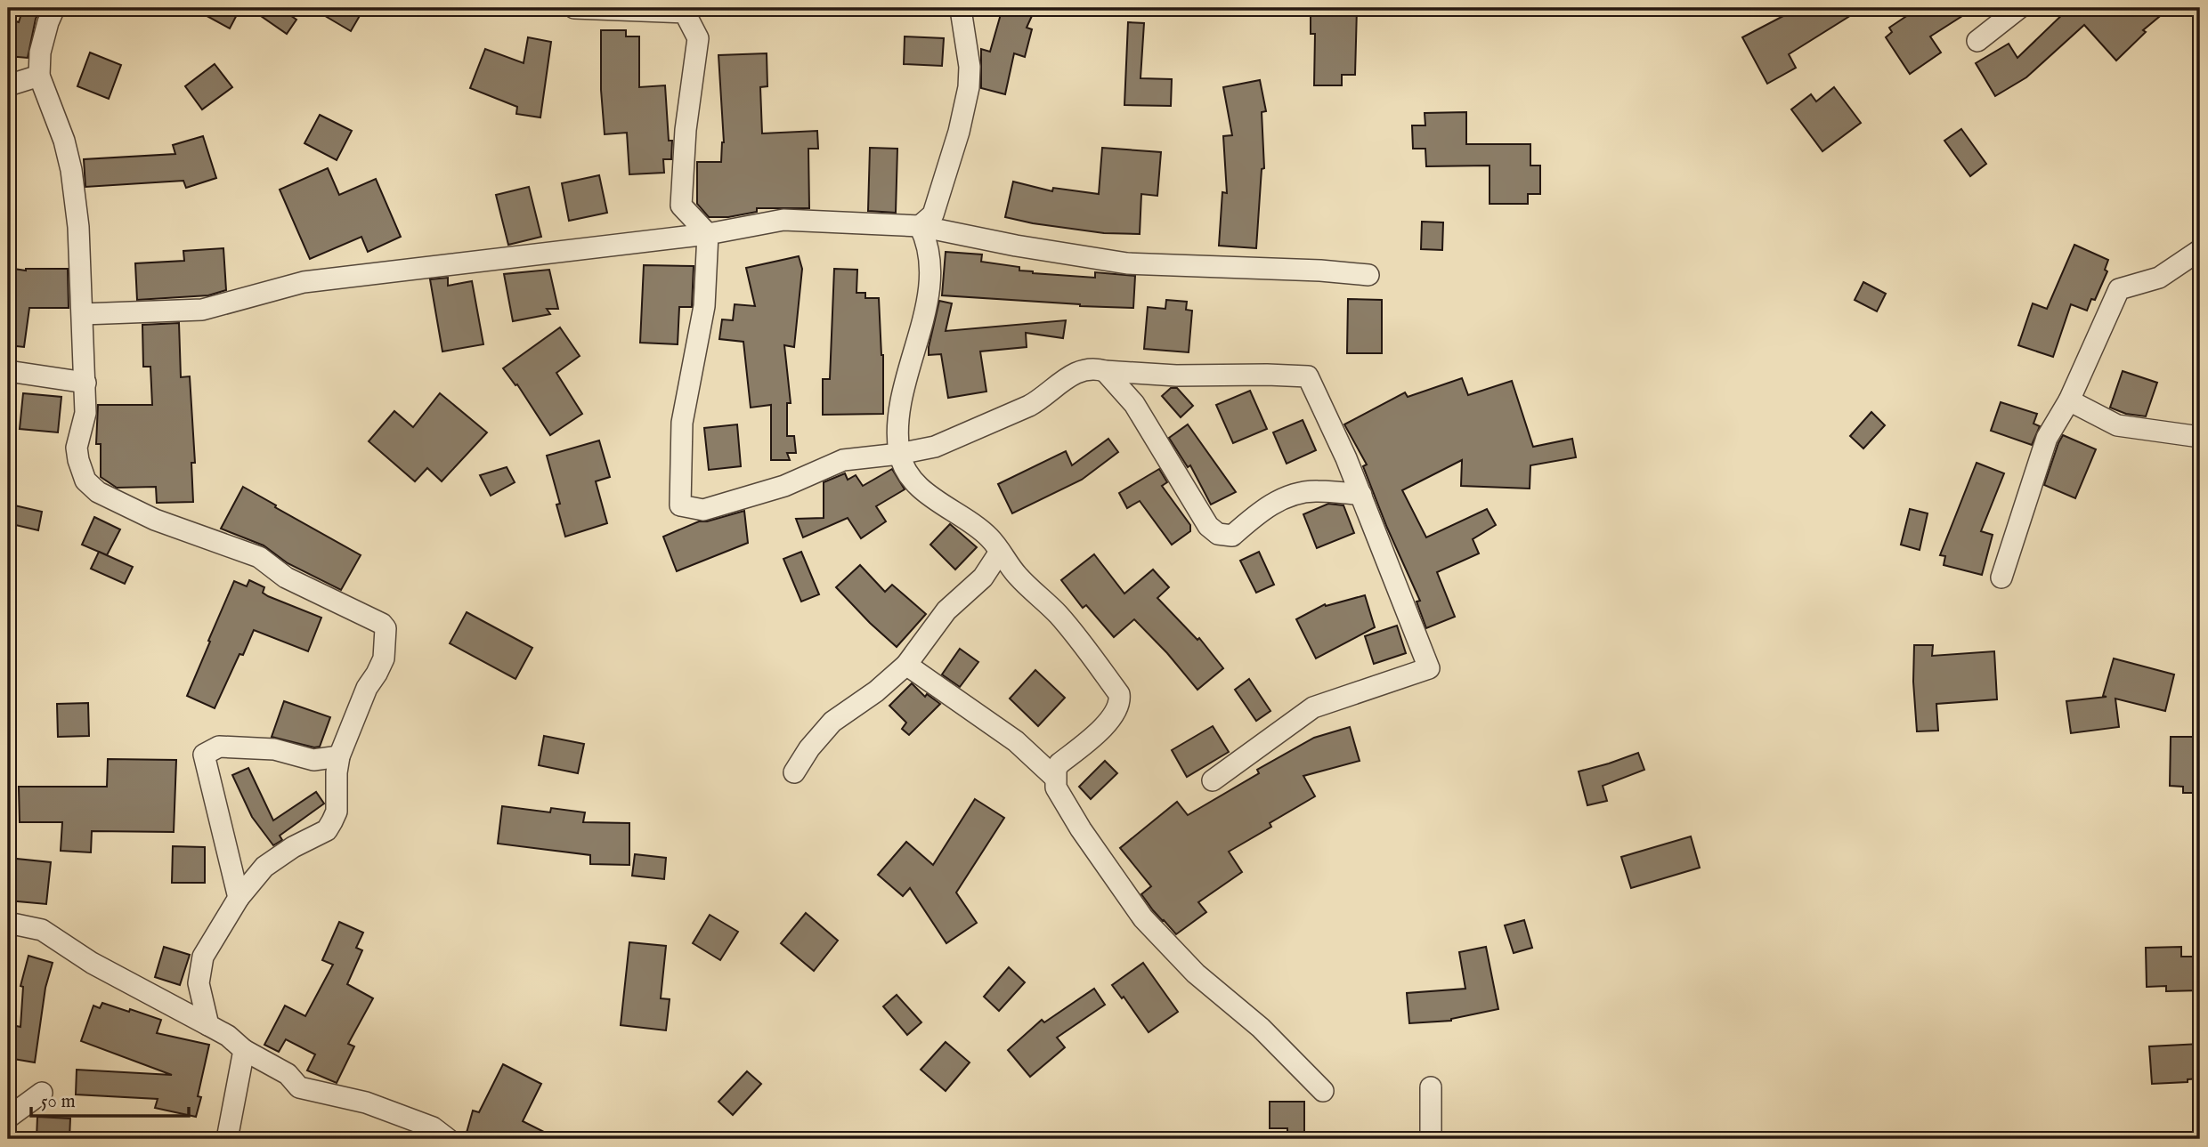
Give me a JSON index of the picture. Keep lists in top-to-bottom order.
{
  "scale_bar": "50 m"
}
